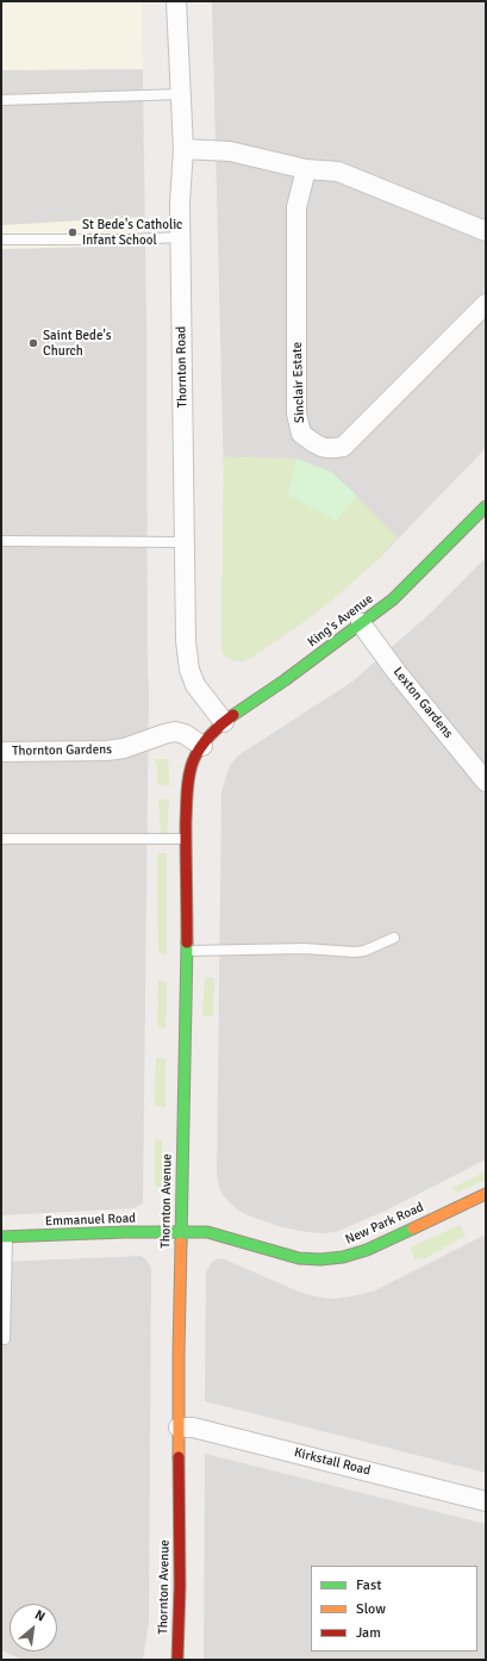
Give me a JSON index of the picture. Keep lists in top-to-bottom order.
{
  "streets": {
    "main road": [
      "King's Avenue",
      "Thornton Avenue",
      "Emmanuel Road",
      "New Park Road"
    ],
    "street": [
      "Thornton Road",
      "Sinclair Estate",
      "Lexton Gardens",
      "Thornton Gardens",
      "Kirkstall Road"
    ]
  },
  "crossings": [
    ["Thornton Road", "King's Avenue"],
    ["King's Avenue", "Lexton Gardens"],
    ["King's Avenue", "Thornton Gardens"],
    ["King's Avenue", "Thornton Avenue"],
    ["Thornton Gardens", "Thornton Avenue"],
    ["Thornton Avenue", "Emmanuel Road"],
    ["Thornton Avenue", "New Park Road"],
    ["Thornton Avenue", "Kirkstall Road"],
    ["Emmanuel Road", "New Park Road"]
  ],
  "places": ["St Bede's Catholic Infant School", "Saint Bede's Church"],
  "legend": ["Fast", "Slow", "Jam"],
  "north": "top right"
}
